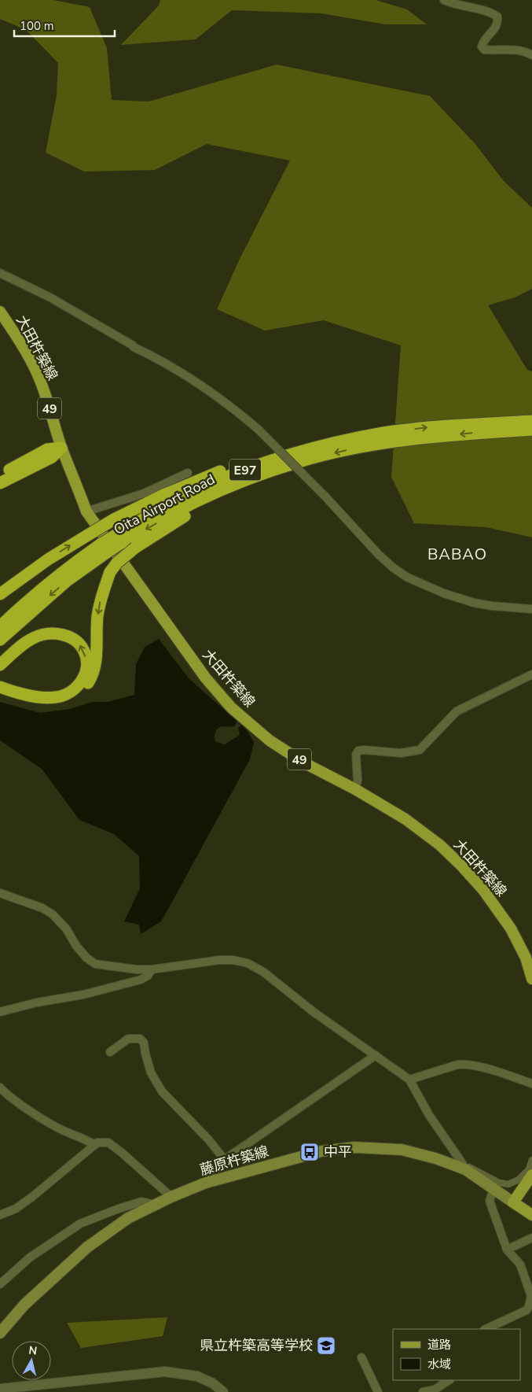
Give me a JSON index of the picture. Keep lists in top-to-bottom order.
{
  "streets": {
    "highway": ["E97", "Oita Airport Road"],
    "main road": ["大田杵築線", "49", "藤原杵築線"]
  },
  "districts": ["BABAO"],
  "places": {
    "bus stop": ["中平"],
    "school or university": ["県立杵築高等学校"]
  },
  "legend": ["道路", "水域"],
  "scale_bar": "100 m",
  "north": "top"
}
